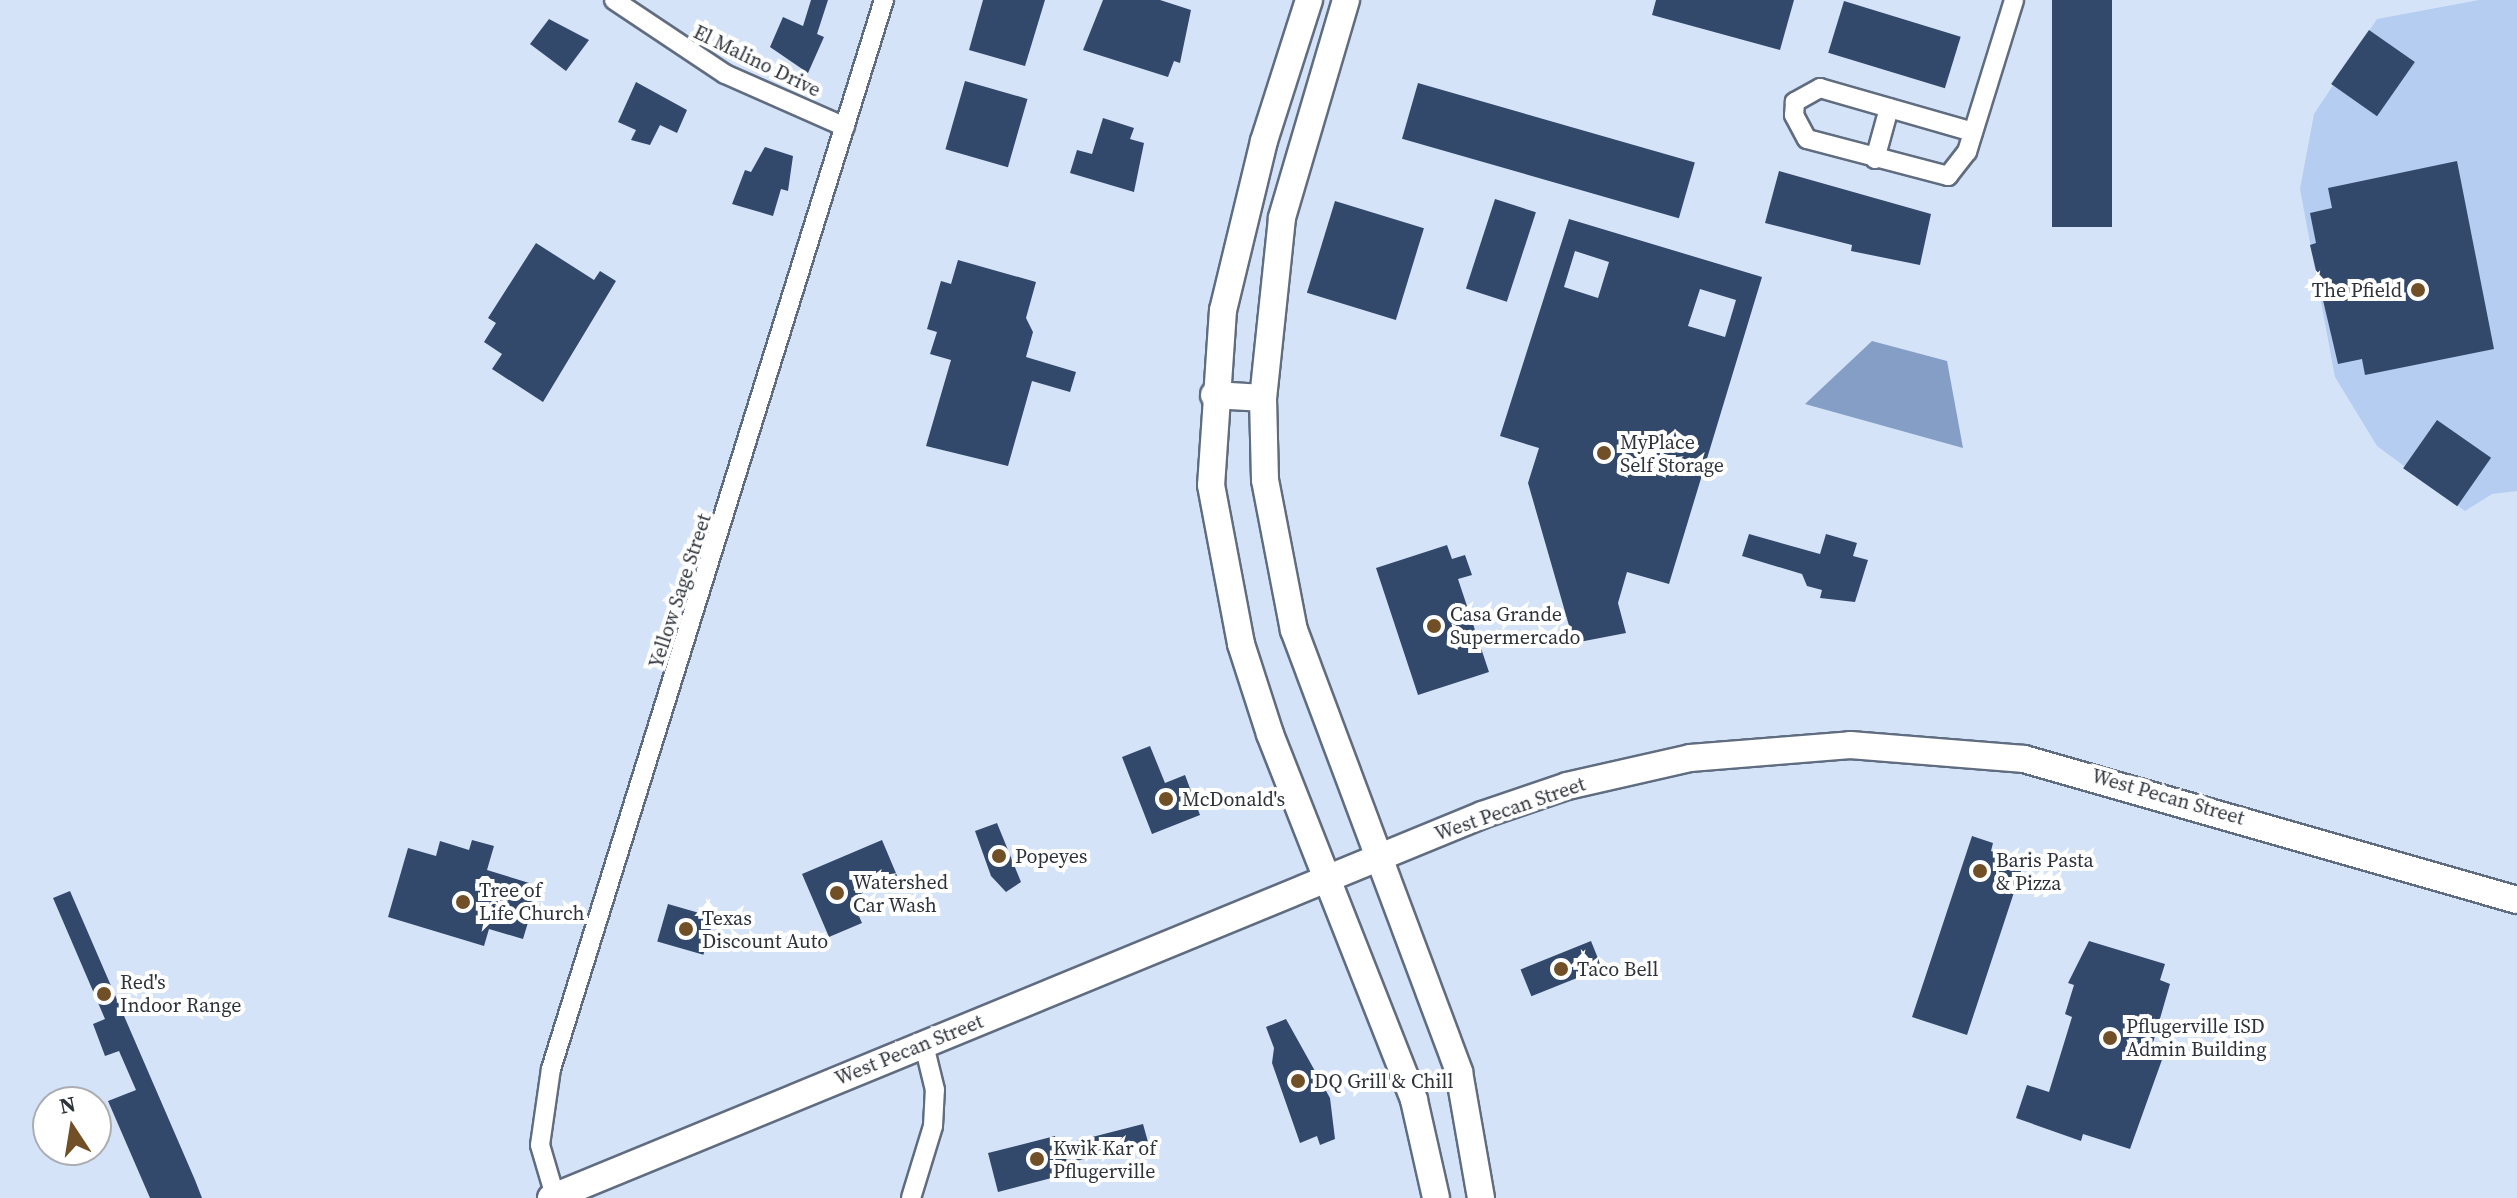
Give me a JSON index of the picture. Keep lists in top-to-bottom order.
{
  "streets": {
    "main road": ["West Pecan Street"],
    "street": ["El Malino Drive", "Yellow Sage Street"]
  },
  "crossings": [
    ["El Malino Drive", "Yellow Sage Street"],
    ["Yellow Sage Street", "West Pecan Street"]
  ],
  "places": [
    "The Pfield",
    "MyPlace Self Storage",
    "Casa Grande Supermercado",
    "McDonald's",
    "Popeyes",
    "Baris Pasta & Pizza",
    "Watershed Car Wash",
    "Tree of Life Church",
    "Texas Discount Auto",
    "Taco Bell",
    "Red's Indoor Range",
    "Pflugerville ISD Admin Building",
    "DQ Grill & Chill",
    "Kwik Kar of Pflugerville"
  ],
  "north": "top"
}
